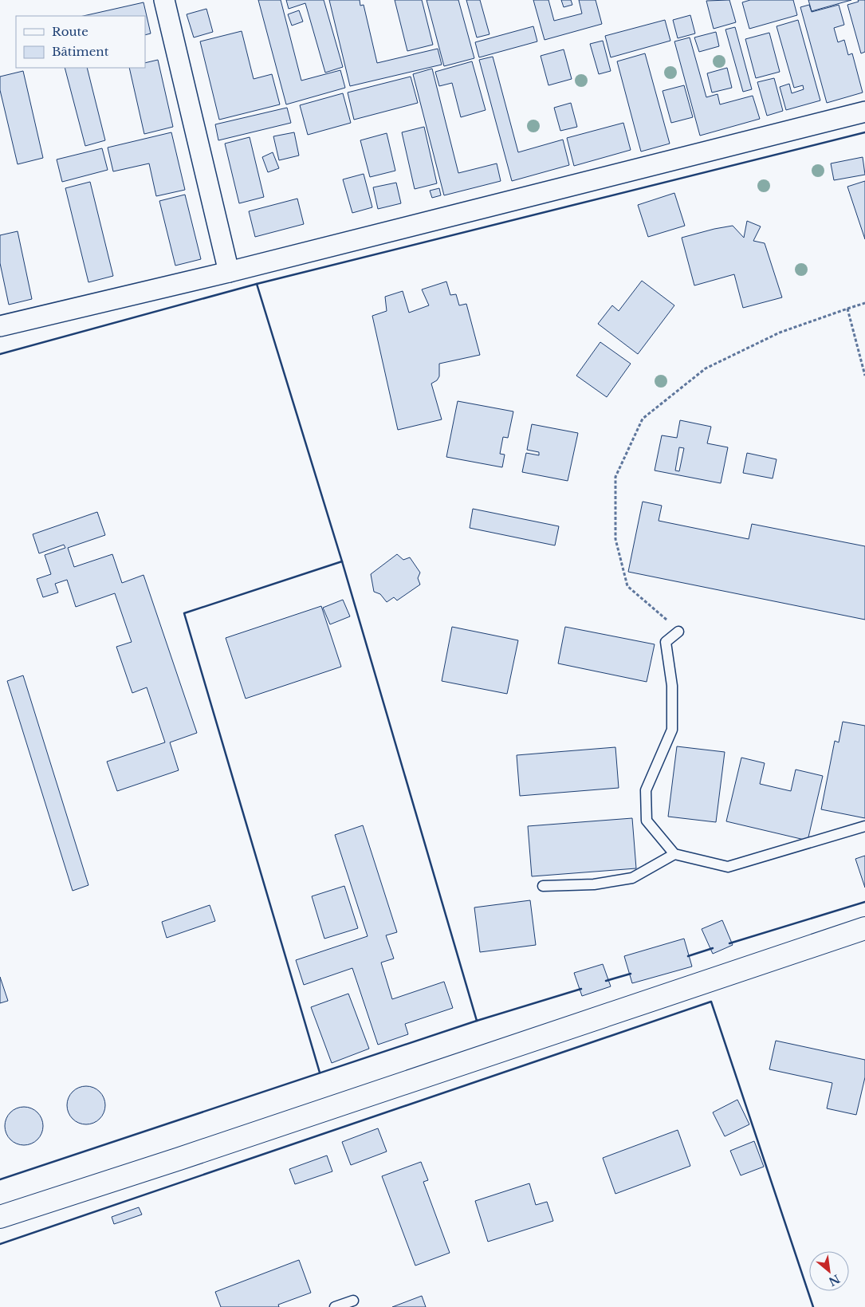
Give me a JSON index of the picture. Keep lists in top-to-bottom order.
{
  "legend": ["Route", "Bâtiment"],
  "north": "bottom right"
}
